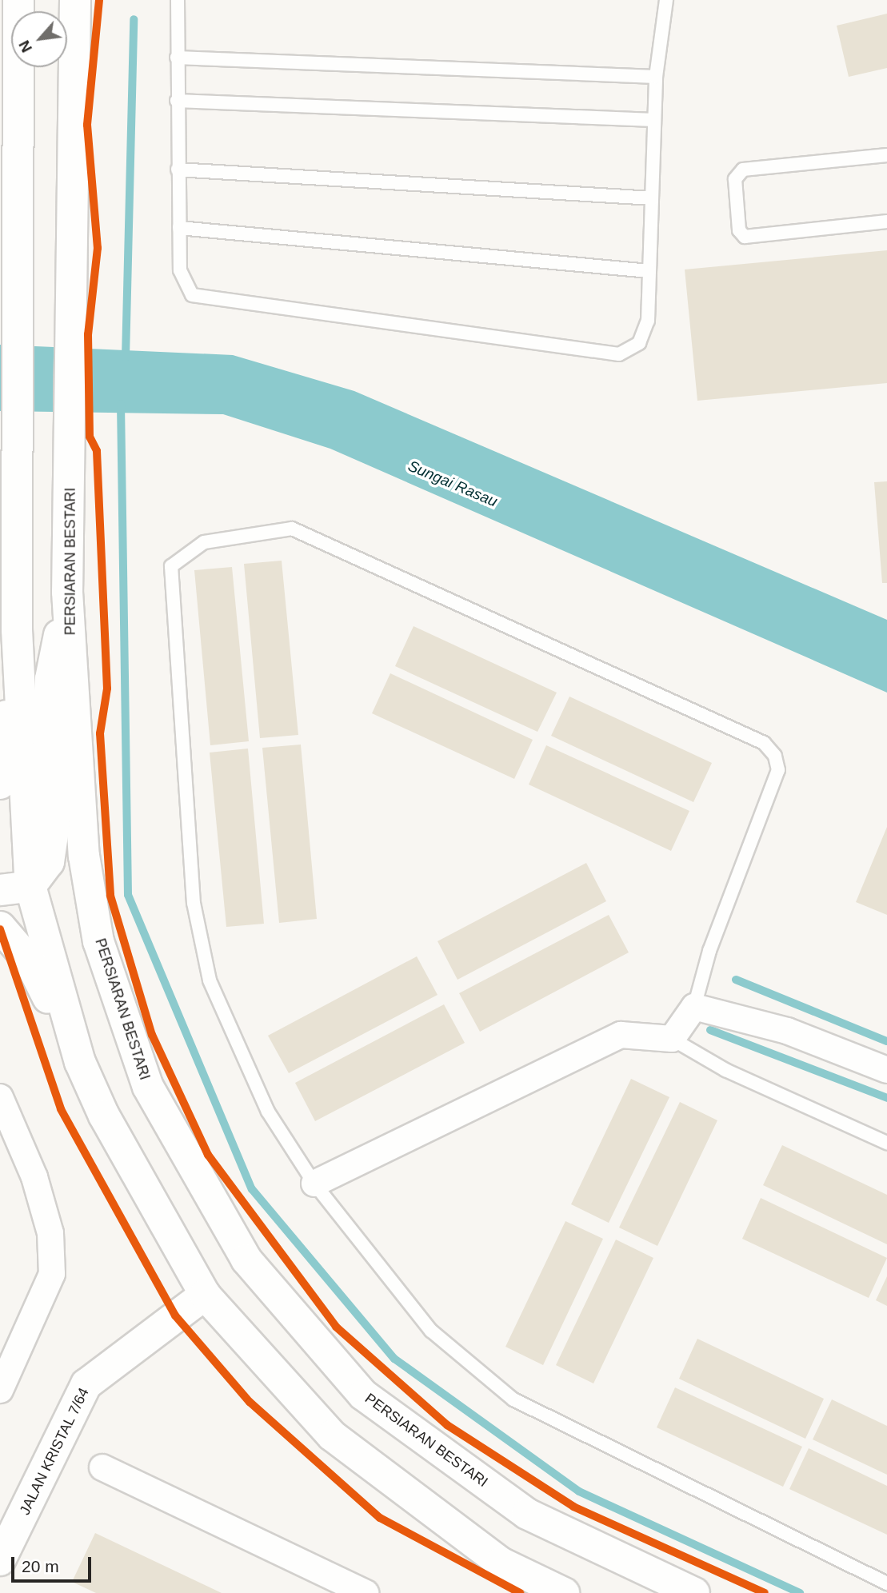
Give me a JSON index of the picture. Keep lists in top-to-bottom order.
{
  "streets": {
    "main road": ["PERSIARAN BESTARI", "JALAN KRISTAL 7/64"]
  },
  "water": ["Sungai Rasau"],
  "scale_bar": "20 m",
  "north": "bottom left"
}
